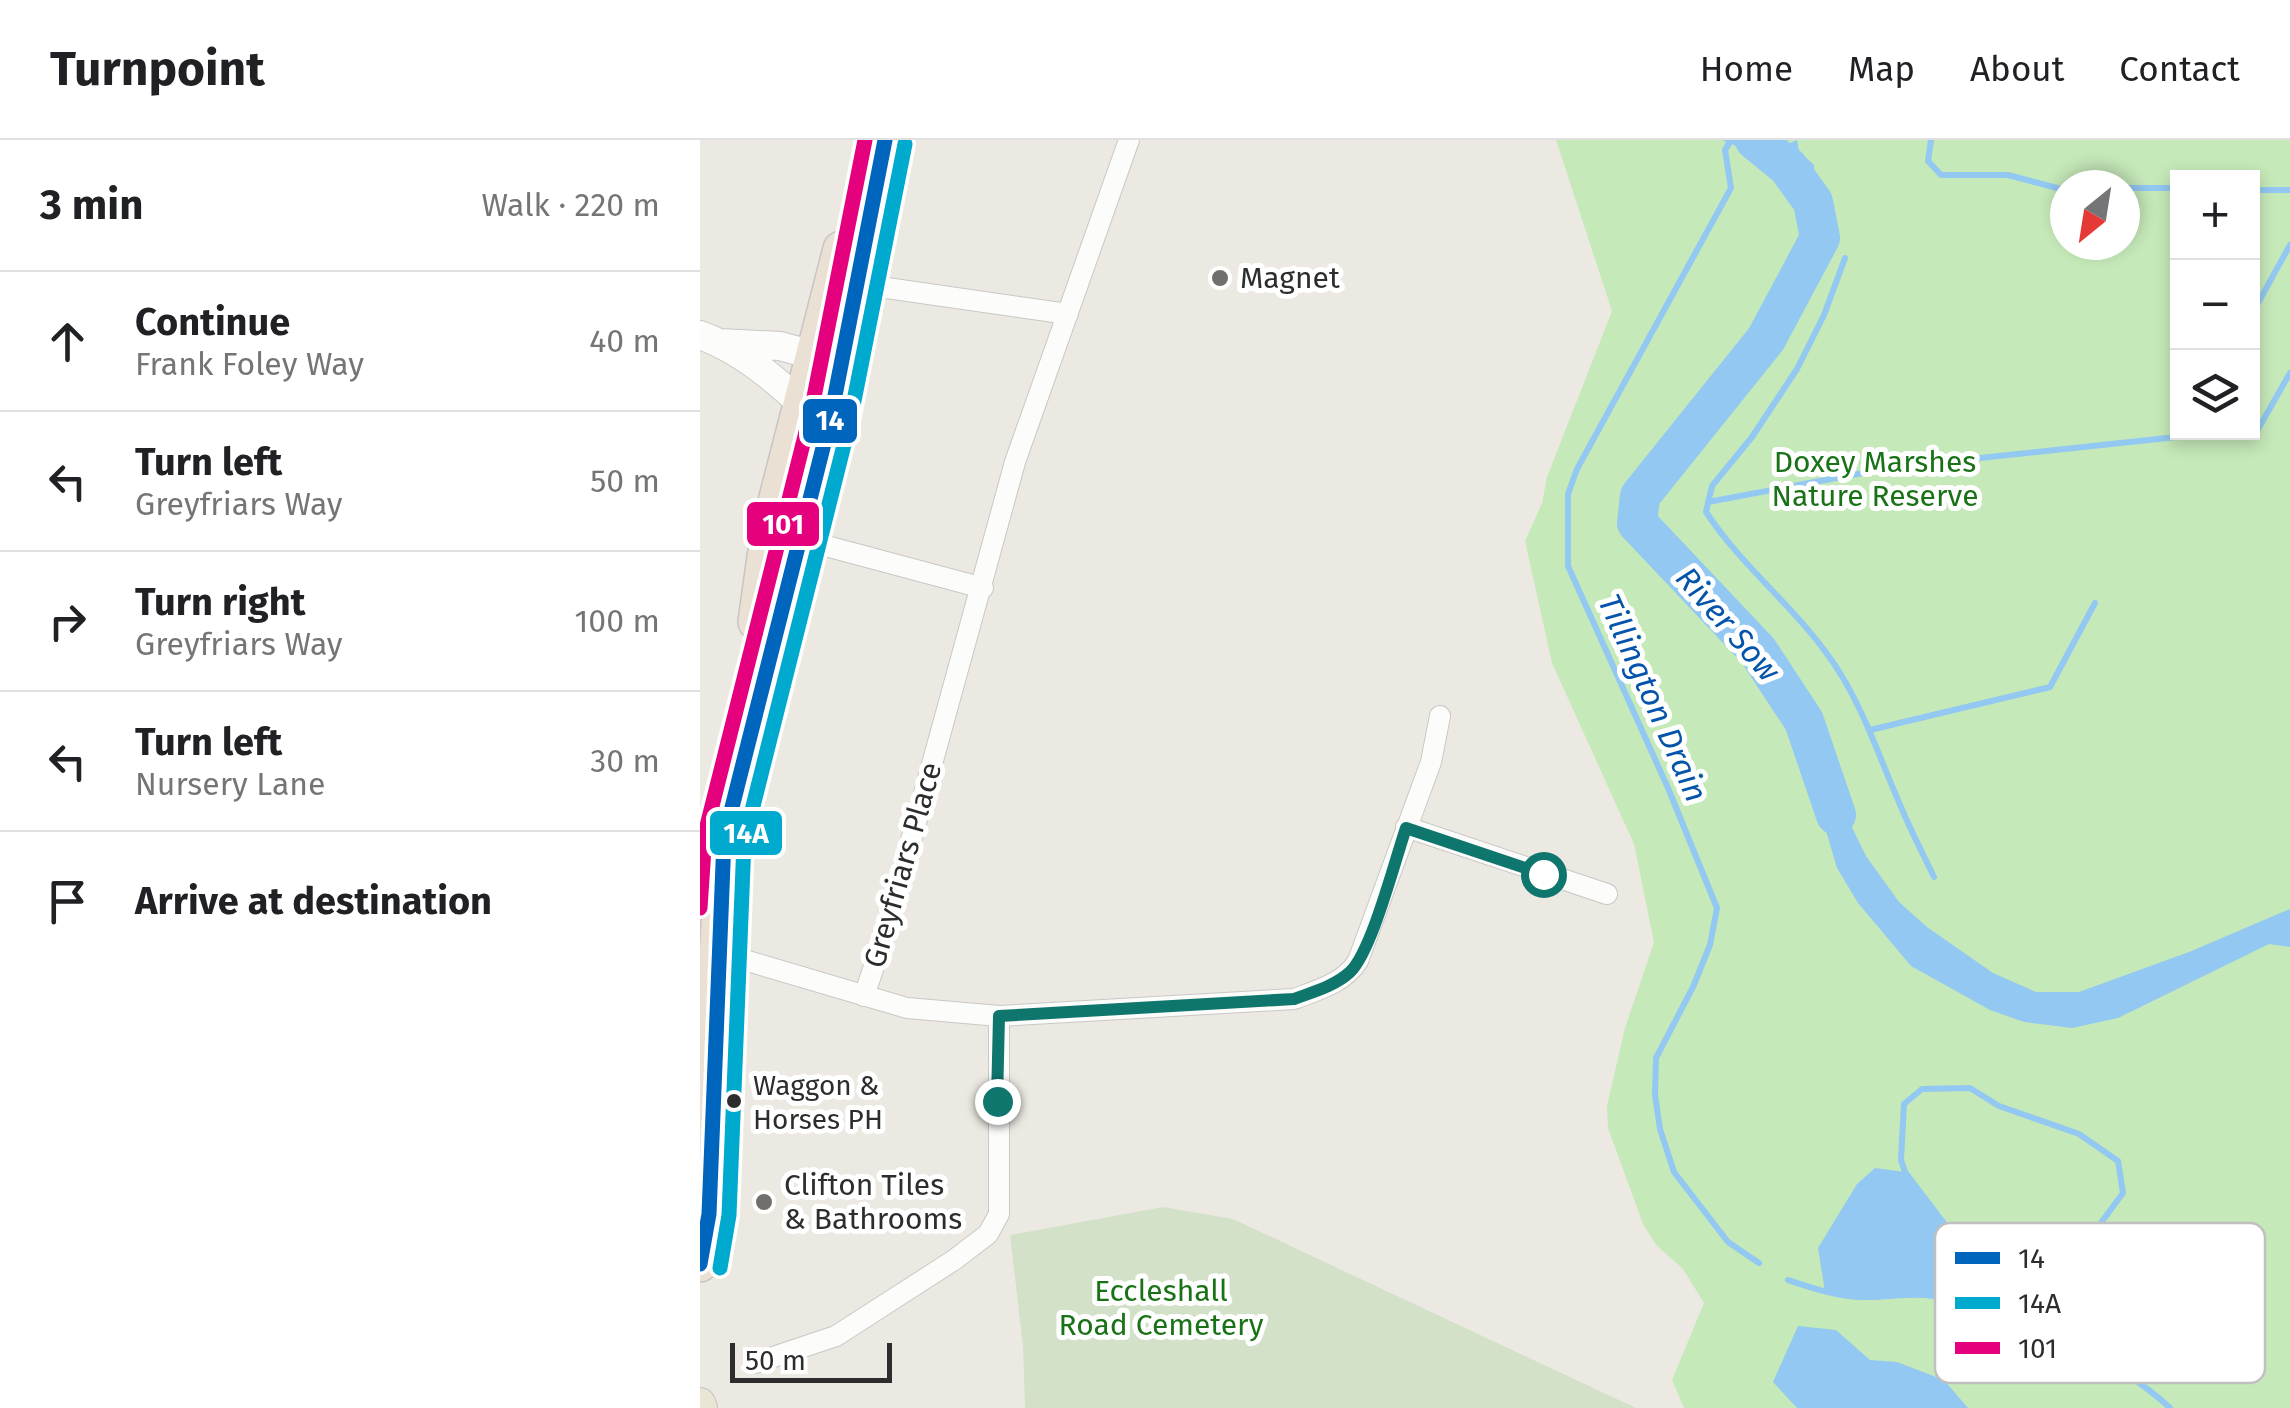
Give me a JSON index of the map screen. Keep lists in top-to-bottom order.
{
  "streets": {
    "street": ["Greyfriars Place"]
  },
  "water": ["River Sow", "Tillington Drain"],
  "parks": ["Doxey Marshes Nature Reserve", "Eccleshall Road Cemetery"],
  "places": ["Magnet", "Waggon & Horses PH", "Clifton Tiles & Bathrooms"],
  "lines": ["transit line 14", "transit line 101", "transit line 14A"],
  "legend": ["14", "14A", "101"],
  "scale_bar": "50 m",
  "north": "bottom left",
  "page": {
    "header": "Turnpoint",
    "nav": [
      "Home",
      "Map",
      "About",
      "Contact"
    ],
    "heading": ["3 min", "Walk · 220 m"],
    "map_buttons": ["+", "−"],
    "list": [
      ["Continue", "Frank Foley Way", "40 m"],
      ["Turn left", "Greyfriars Way", "50 m"],
      ["Turn right", "Greyfriars Way", "100 m"],
      ["Turn left", "Nursery Lane", "30 m"],
      "Arrive at destination"
    ],
    "scale": "50 m"
  }
}
